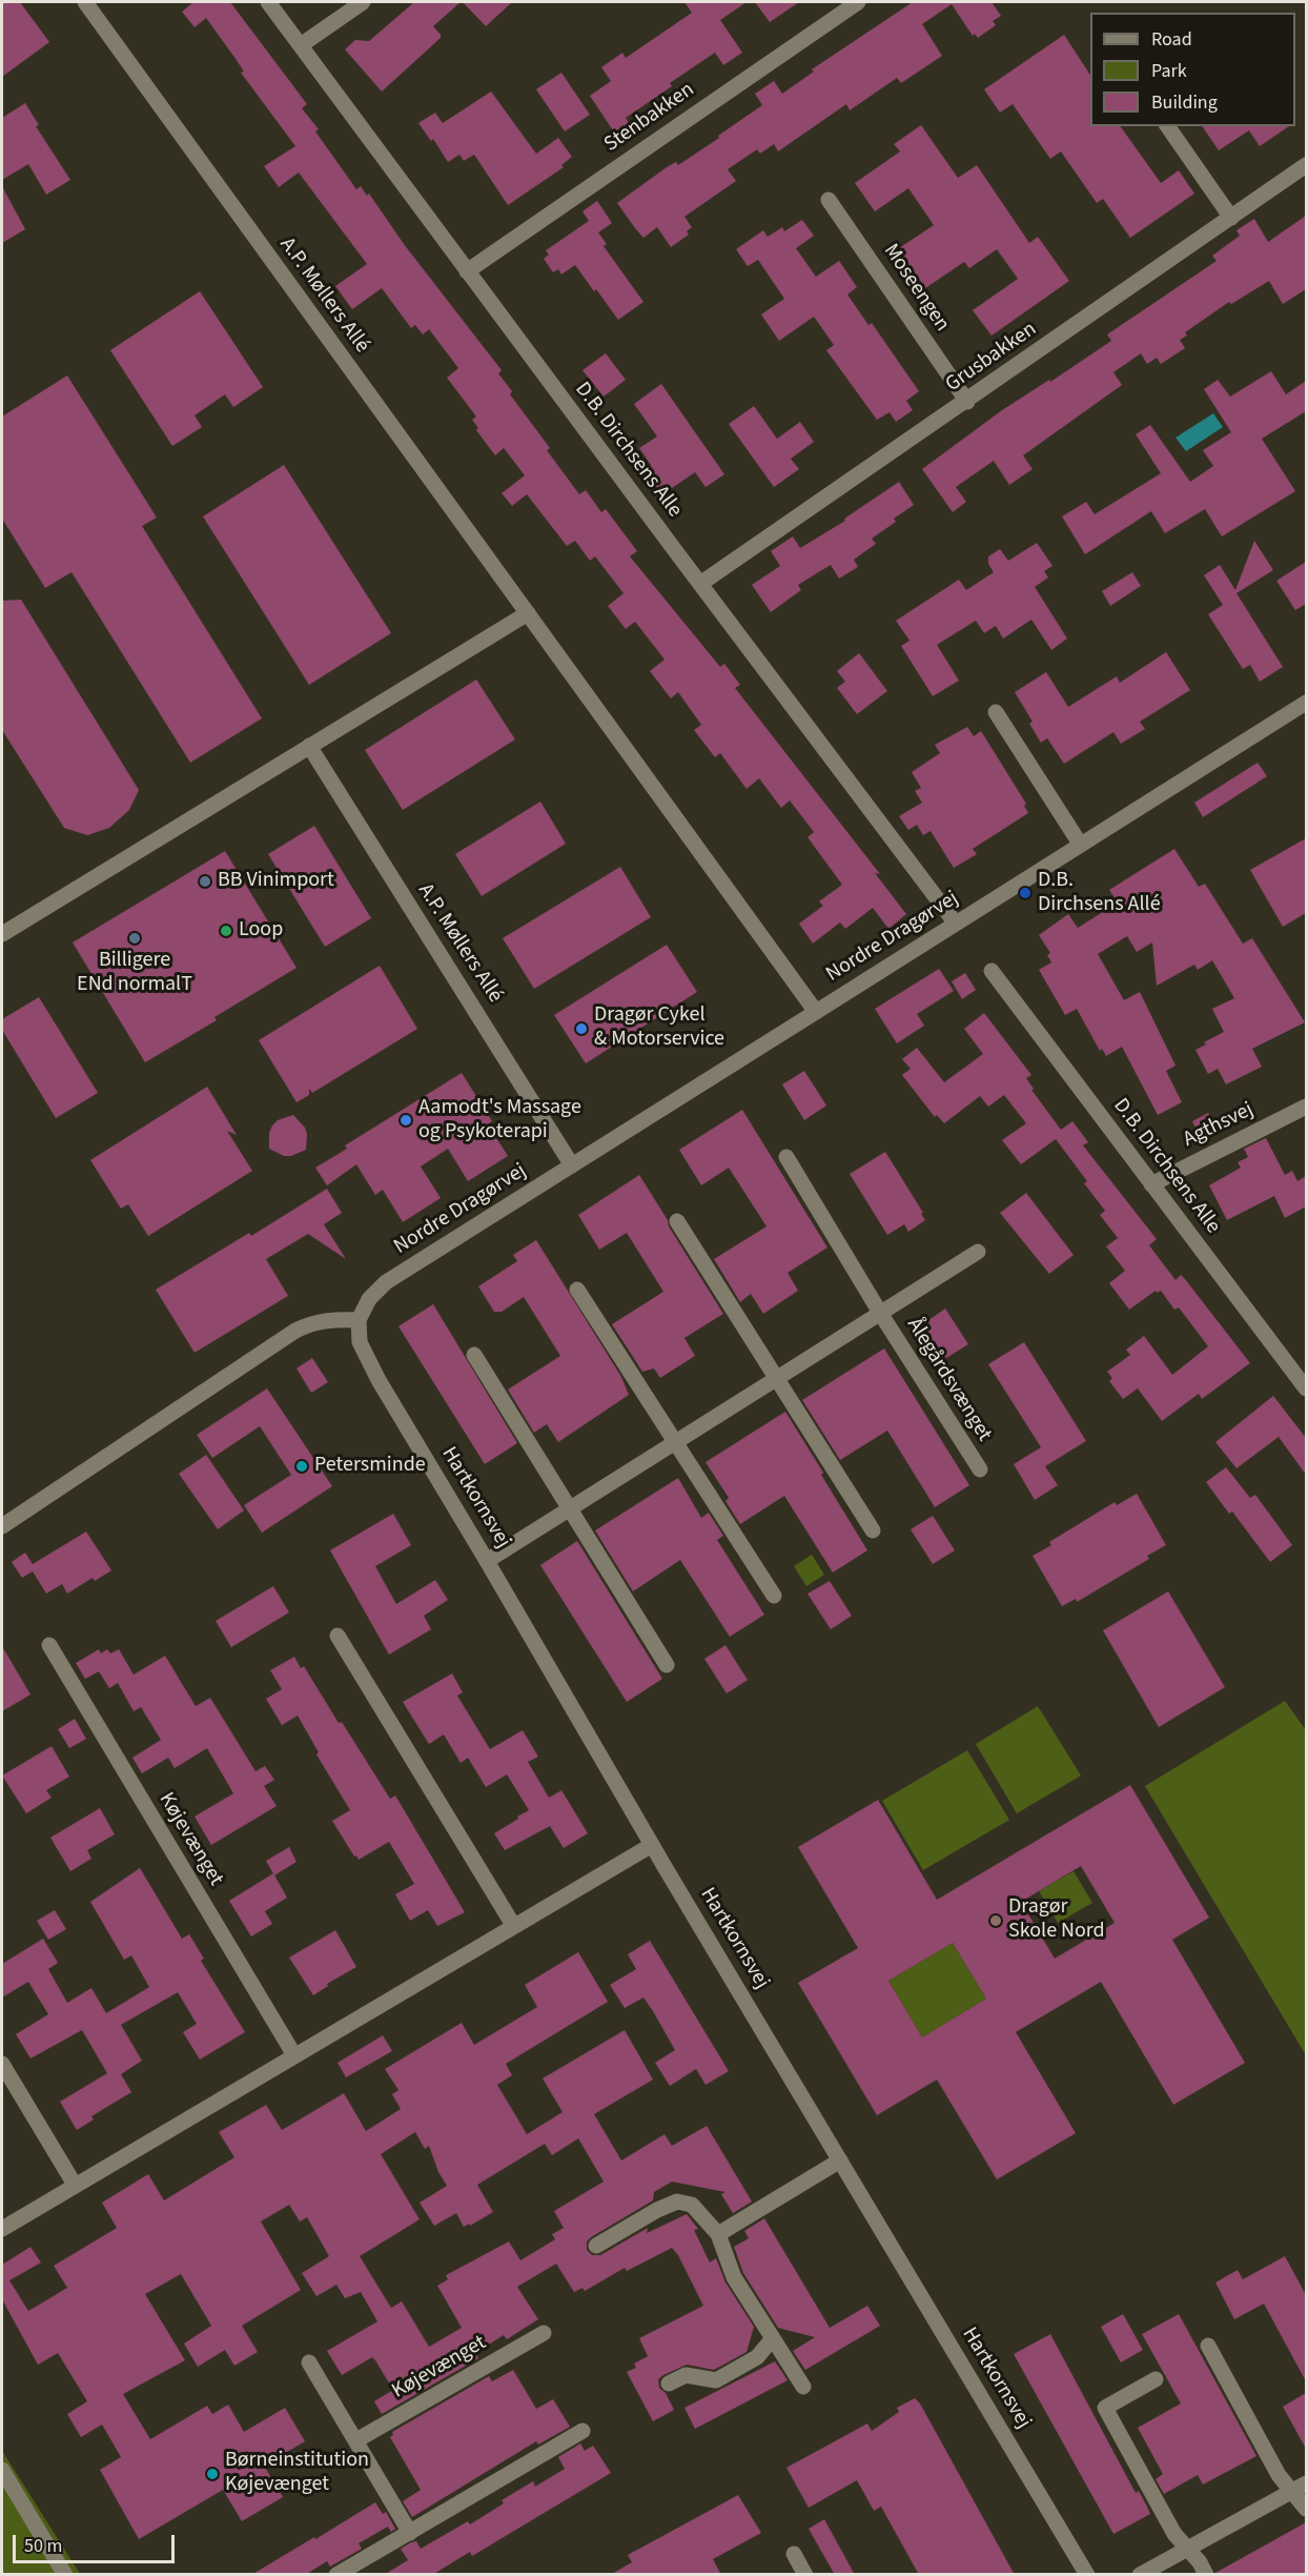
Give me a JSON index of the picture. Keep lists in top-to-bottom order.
{
  "streets": {
    "street": [
      "Stenbakken",
      "Moseengen",
      "A.P. Møllers Allé",
      "Grusbakken",
      "D.B. Dirchsens Alle",
      "Nordre Dragørvej",
      "Agthsvej",
      "Ålegårdsvænget",
      "Hartkornsvej",
      "Køjevænget"
    ]
  },
  "crossings": [
    ["Stenbakken", "D.B. Dirchsens Alle"],
    ["Moseengen", "Grusbakken"],
    ["A.P. Møllers Allé", "Nordre Dragørvej"],
    ["Grusbakken", "D.B. Dirchsens Alle"],
    ["D.B. Dirchsens Alle", "Nordre Dragørvej"],
    ["D.B. Dirchsens Alle", "Agthsvej"],
    ["Nordre Dragørvej", "Hartkornsvej"],
    ["Ålegårdsvænget", "Hartkornsvej"]
  ],
  "places": [
    "BB Vinimport",
    "D.B. Dirchsens Allé",
    "Loop",
    "Billigere ENd normalT",
    "Dragør Cykel & Motorservice",
    "Aamodt's Massage og Psykoterapi",
    "Petersminde",
    "Dragør Skole Nord",
    "Børneinstitution Køjevænget"
  ],
  "legend": ["Road", "Park", "Building"],
  "scale_bar": "50 m"
}
